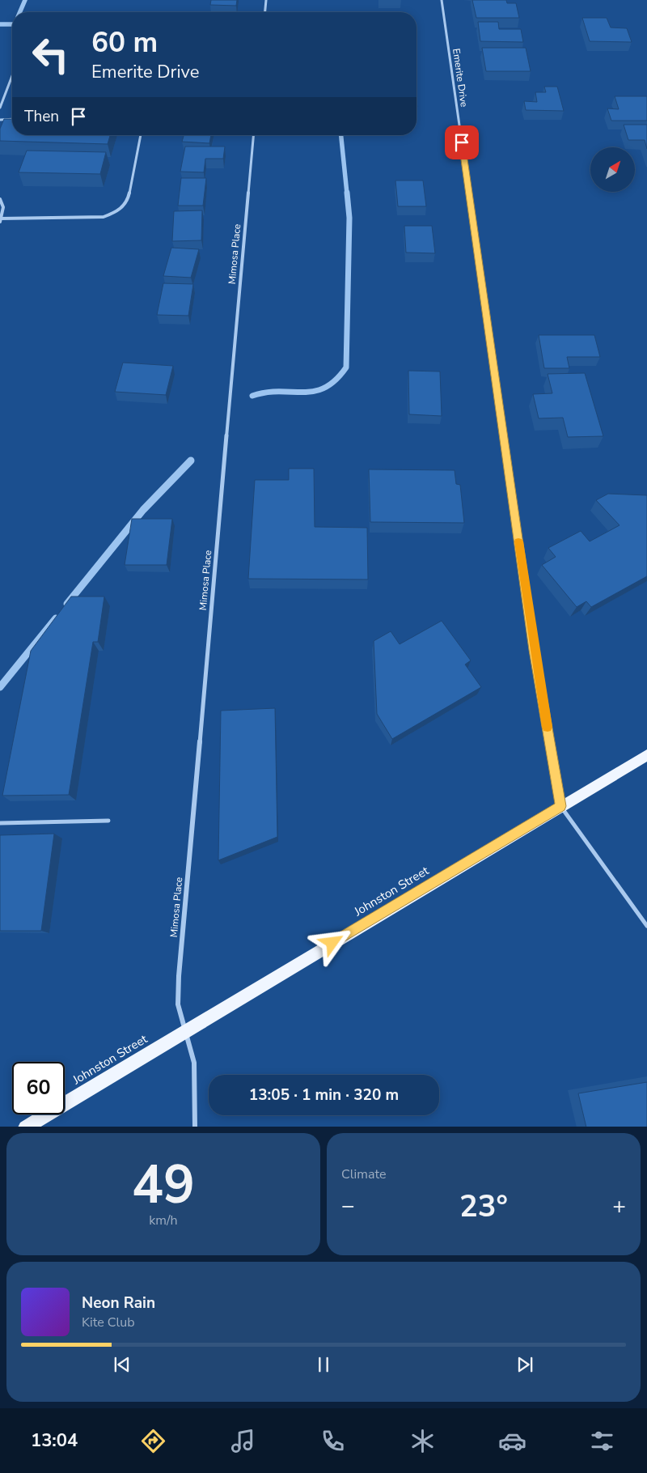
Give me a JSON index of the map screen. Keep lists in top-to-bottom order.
{
  "streets": {
    "main road": ["Johnston Street"],
    "street": ["Emerite Drive", "Mimosa Place"]
  },
  "crossings": [
    ["Emerite Drive", "Johnston Street"],
    ["Mimosa Place", "Johnston Street"]
  ],
  "north": "top right",
  "page": {
    "turn": ["60 m", "Emerite Drive"],
    "then": "Then",
    "limit": "60",
    "trip": "13:05 · 1 min · 320 m",
    "tile": [
      ["49", "km/h"],
      "Climate"
    ],
    "heat": ["−", "23°", "+"],
    "song": ["Neon Rain", "Kite Club"],
    "tabs": "13:04"
  }
}
